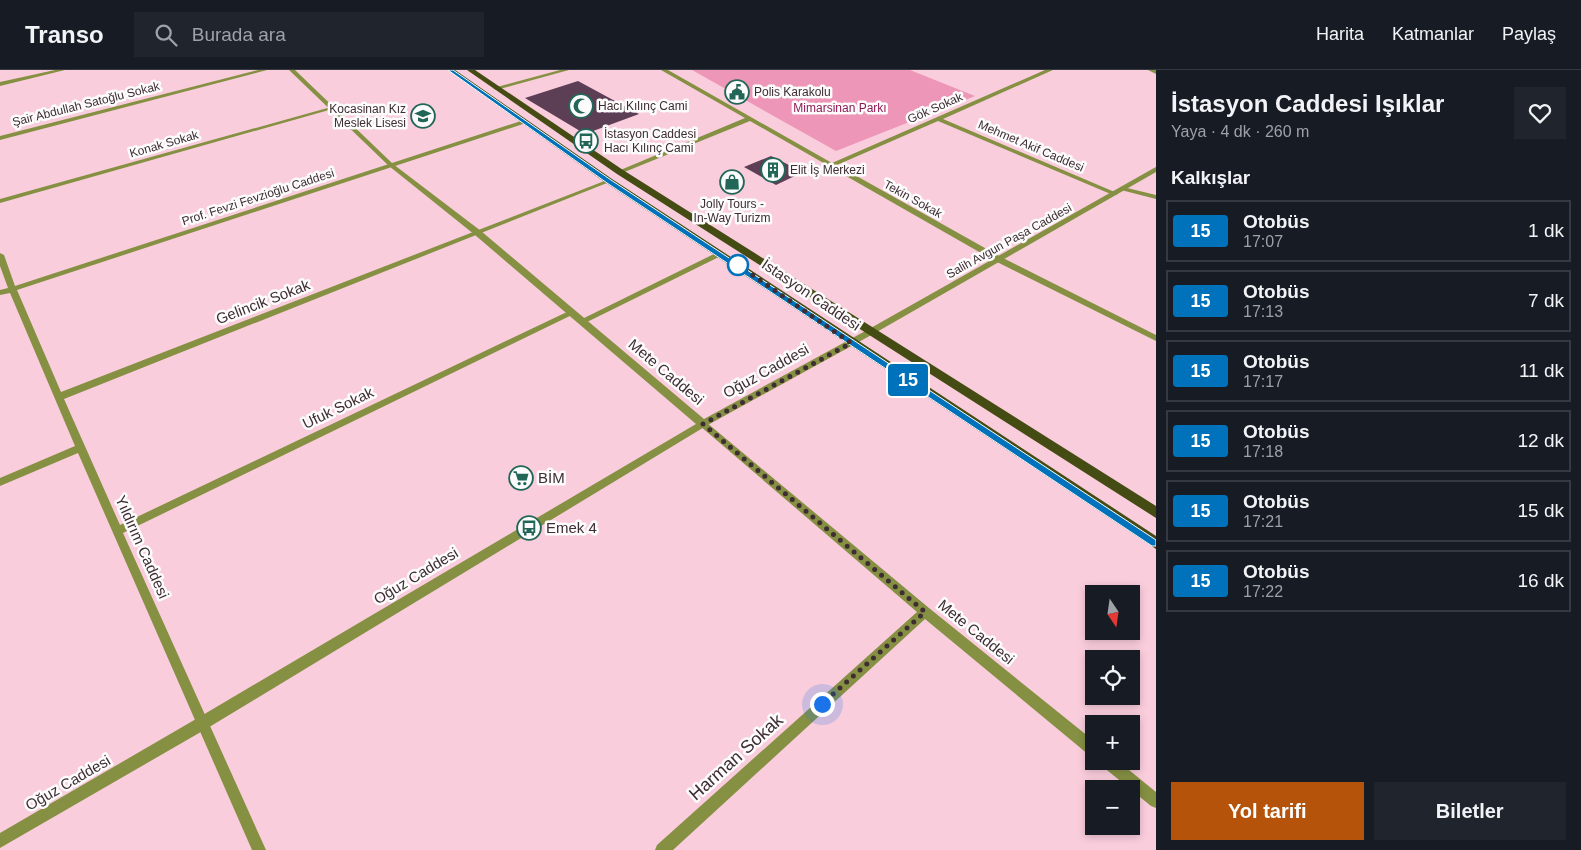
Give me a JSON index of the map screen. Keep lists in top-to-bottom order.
{
  "streets": {
    "main road": ["İstasyon Caddesi"],
    "street": [
      "Şair Abdullah Satoğlu Sokak",
      "Gök Sokak",
      "Konak Sokak",
      "Mehmet Akif Caddesi",
      "Prof. Fevzi Fevzioğlu Caddesi",
      "Tekin Sokak",
      "Salih Avgun Paşa Caddesi",
      "Gelincik Sokak",
      "Oğuz Caddesi",
      "Mete Caddesi",
      "Ufuk Sokak",
      "Yıldırım Caddesi",
      "Harman Sokak"
    ]
  },
  "crossings": [
    ["Gök Sokak", "Mehmet Akif Caddesi"],
    ["Gök Sokak", "Tekin Sokak"],
    ["Konak Sokak", "Mete Caddesi"],
    ["Mehmet Akif Caddesi", "Salih Avgun Paşa Caddesi"],
    ["Prof. Fevzi Fevzioğlu Caddesi", "İstasyon Caddesi"],
    ["Prof. Fevzi Fevzioğlu Caddesi", "Mete Caddesi"],
    ["Prof. Fevzi Fevzioğlu Caddesi", "Yıldırım Caddesi"],
    ["Tekin Sokak", "Salih Avgun Paşa Caddesi"],
    ["Salih Avgun Paşa Caddesi", "İstasyon Caddesi"],
    ["Salih Avgun Paşa Caddesi", "Oğuz Caddesi"],
    ["İstasyon Caddesi", "Gelincik Sokak"],
    ["İstasyon Caddesi", "Oğuz Caddesi"],
    ["Gelincik Sokak", "Mete Caddesi"],
    ["Gelincik Sokak", "Yıldırım Caddesi"],
    ["Oğuz Caddesi", "Mete Caddesi"],
    ["Oğuz Caddesi", "Yıldırım Caddesi"],
    ["Mete Caddesi", "Ufuk Sokak"],
    ["Mete Caddesi", "Harman Sokak"],
    ["Ufuk Sokak", "Yıldırım Caddesi"]
  ],
  "parks": ["Mimarsinan Parkı"],
  "places": {
    "public building": ["Polis Karakolu"],
    "mosque": ["Hacı Kılınç Cami"],
    "school or university": ["Kocasinan Kız Meslek Lisesi"],
    "bus stop": ["İstasyon Caddesi Hacı Kılınç Cami", "Emek 4"],
    "building": ["Elit İş Merkezi"],
    "shop": ["Jolly Tours - In-Way Turizm"],
    "supermarket": ["BİM"]
  },
  "lines": ["bus line 15"],
  "north": "bottom",
  "page": {
    "header": "Transo",
    "search": "Burada ara",
    "nav": ["Harita", "Katmanlar", "Paylaş"],
    "on_map": "15",
    "heading": [
      ["İstasyon Caddesi Işıklar", "Yaya · 4 dk · 260 m"],
      "Kalkışlar"
    ],
    "list": [
      {
        "mark": "15",
        "name": "Otobüs",
        "note": "17:07",
        "value": "1 dk"
      },
      {
        "mark": "15",
        "name": "Otobüs",
        "note": "17:13",
        "value": "7 dk"
      },
      {
        "mark": "15",
        "name": "Otobüs",
        "note": "17:17",
        "value": "11 dk"
      },
      {
        "mark": "15",
        "name": "Otobüs",
        "note": "17:18",
        "value": "12 dk"
      },
      {
        "mark": "15",
        "name": "Otobüs",
        "note": "17:21",
        "value": "15 dk"
      },
      {
        "mark": "15",
        "name": "Otobüs",
        "note": "17:22",
        "value": "16 dk"
      }
    ],
    "map_buttons": ["+", "−"],
    "buttons": ["Yol tarifi", "Biletler"]
  }
}
